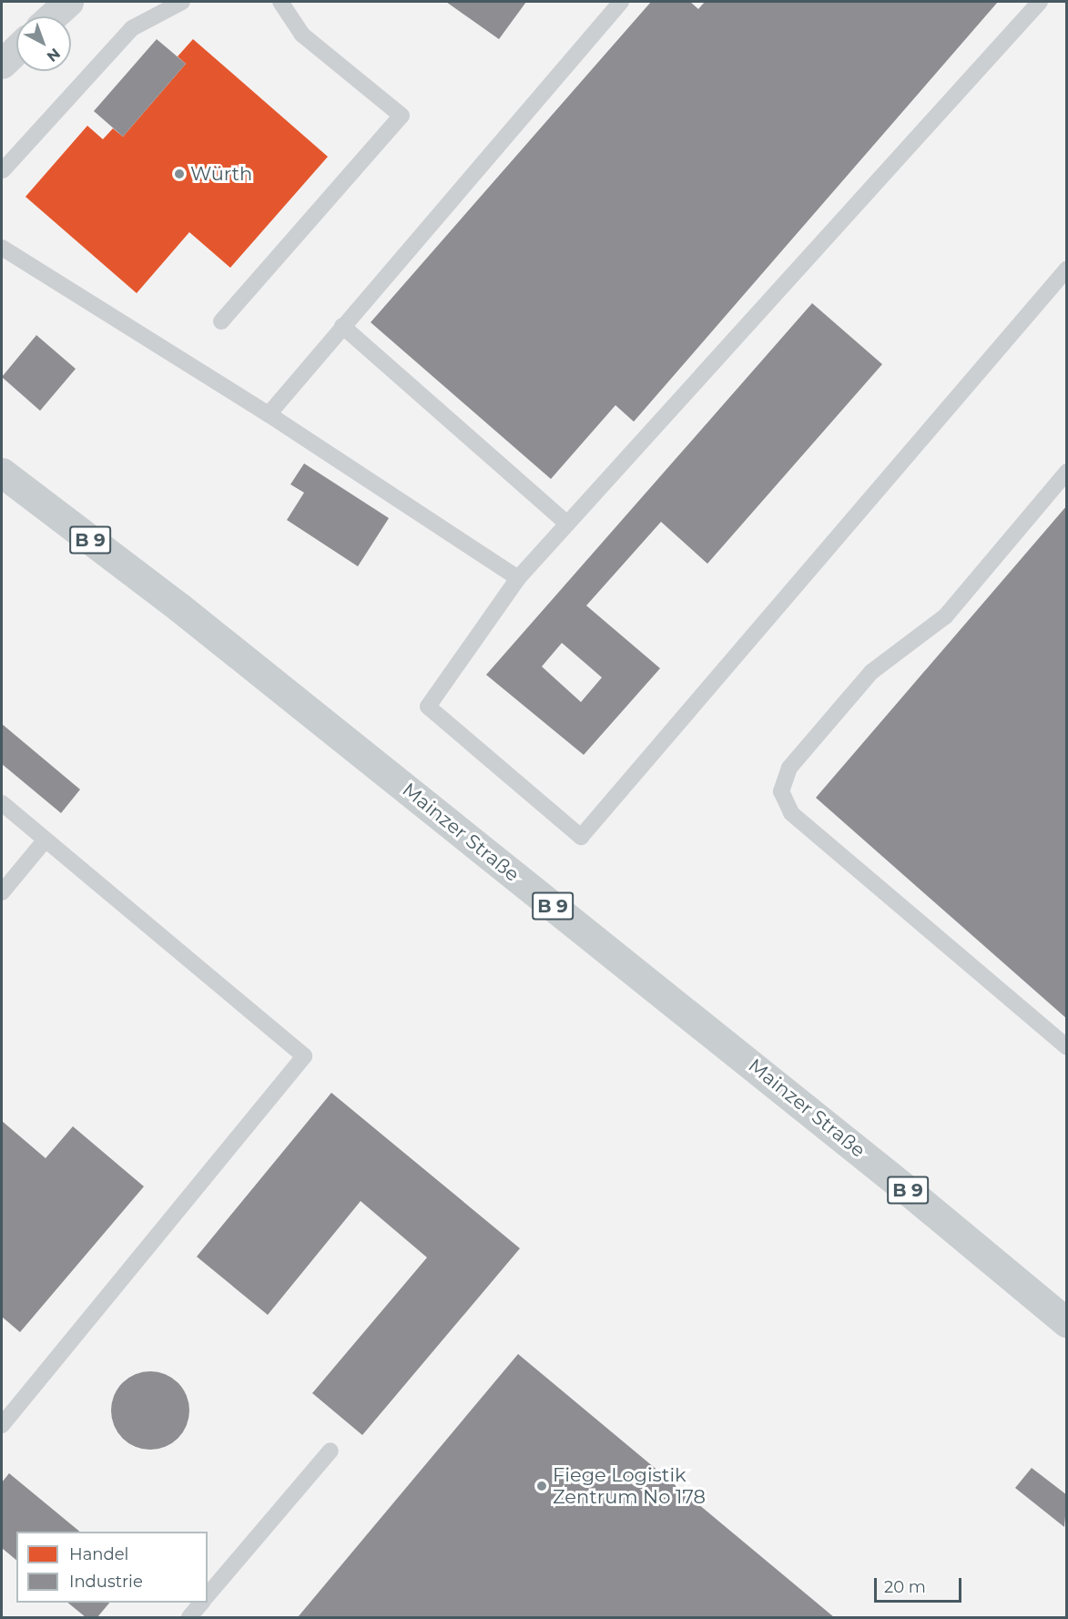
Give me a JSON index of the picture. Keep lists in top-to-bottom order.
{
  "streets": {
    "main road": ["B 9", "Mainzer Straße"]
  },
  "places": ["Würth", "Fiege Logistik Zentrum No 178"],
  "legend": ["Handel", "Industrie"],
  "scale_bar": "20 m",
  "north": "bottom right"
}
